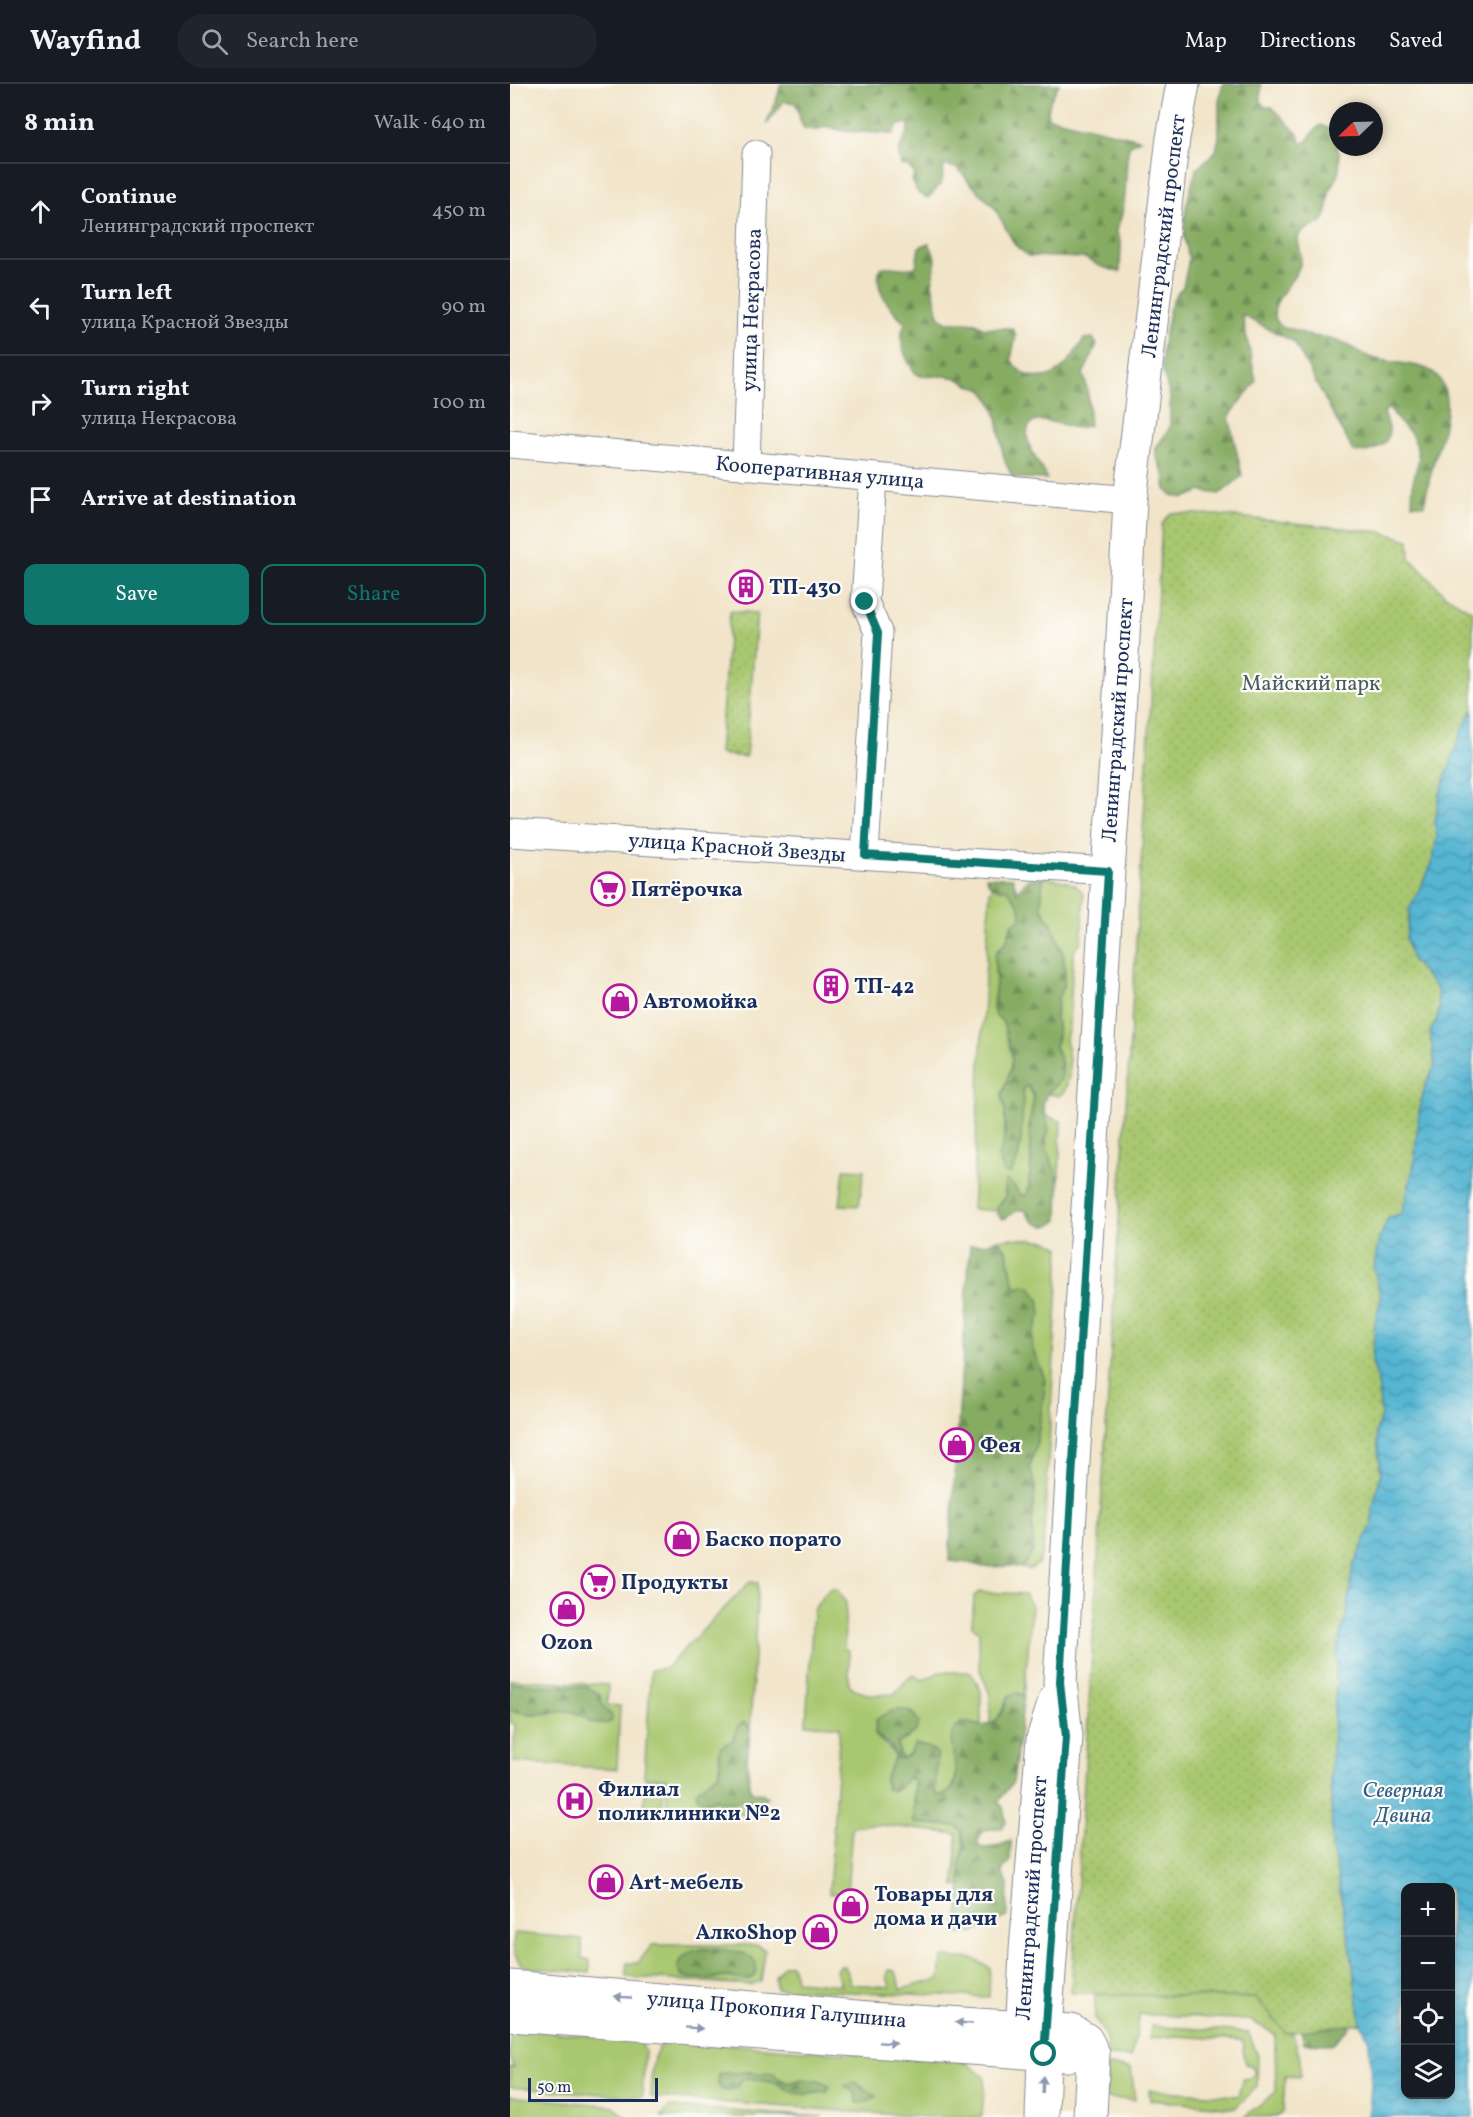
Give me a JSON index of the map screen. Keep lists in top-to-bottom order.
{
  "streets": {
    "main road": ["Ленинградский проспект", "улица Прокопия Галушина"],
    "street": ["улица Некрасова", "Кооперативная улица", "улица Красной Звезды"]
  },
  "crossings": [
    ["Ленинградский проспект", "Кооперативная улица"],
    ["Ленинградский проспект", "улица Красной Звезды"],
    ["Ленинградский проспект", "улица Прокопия Галушина"],
    ["улица Некрасова", "Кооперативная улица"]
  ],
  "water": ["Северная Двина"],
  "parks": ["Майский парк"],
  "places": {
    "building": ["ТП-430", "ТП-42"],
    "supermarket": ["Пятёрочка", "Продукты"],
    "shop": [
      "Автомойка",
      "Фея",
      "Баско порато",
      "Ozon",
      "Art-мебель",
      "Товары для дома и дачи",
      "АлкоShop"
    ],
    "hospital": ["Филиал поликлиники №2"]
  },
  "scale_bar": "50 m",
  "north": "bottom left",
  "page": {
    "header": "Wayfind",
    "search": "Search here",
    "nav": ["Map", "Directions", "Saved"],
    "heading": ["8 min", "Walk · 640 m"],
    "list": [
      ["Continue", "Ленинградский проспект", "450 m"],
      ["Turn left", "улица Красной Звезды", "90 m"],
      ["Turn right", "улица Некрасова", "100 m"],
      "Arrive at destination"
    ],
    "buttons": ["Save", "Share"],
    "map_buttons": ["+", "−"],
    "scale": "50 m"
  }
}
